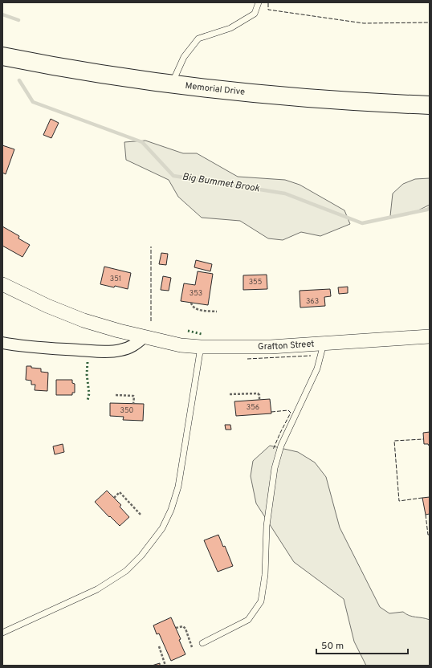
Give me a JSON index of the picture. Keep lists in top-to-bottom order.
{
  "streets": {
    "main road": ["Memorial Drive"],
    "street": ["Grafton Street"]
  },
  "water": ["Big Bummet Brook"],
  "house_numbers": [
    "351",
    "355",
    "353",
    "363",
    "356",
    "350"
  ],
  "scale_bar": "50 m"
}
